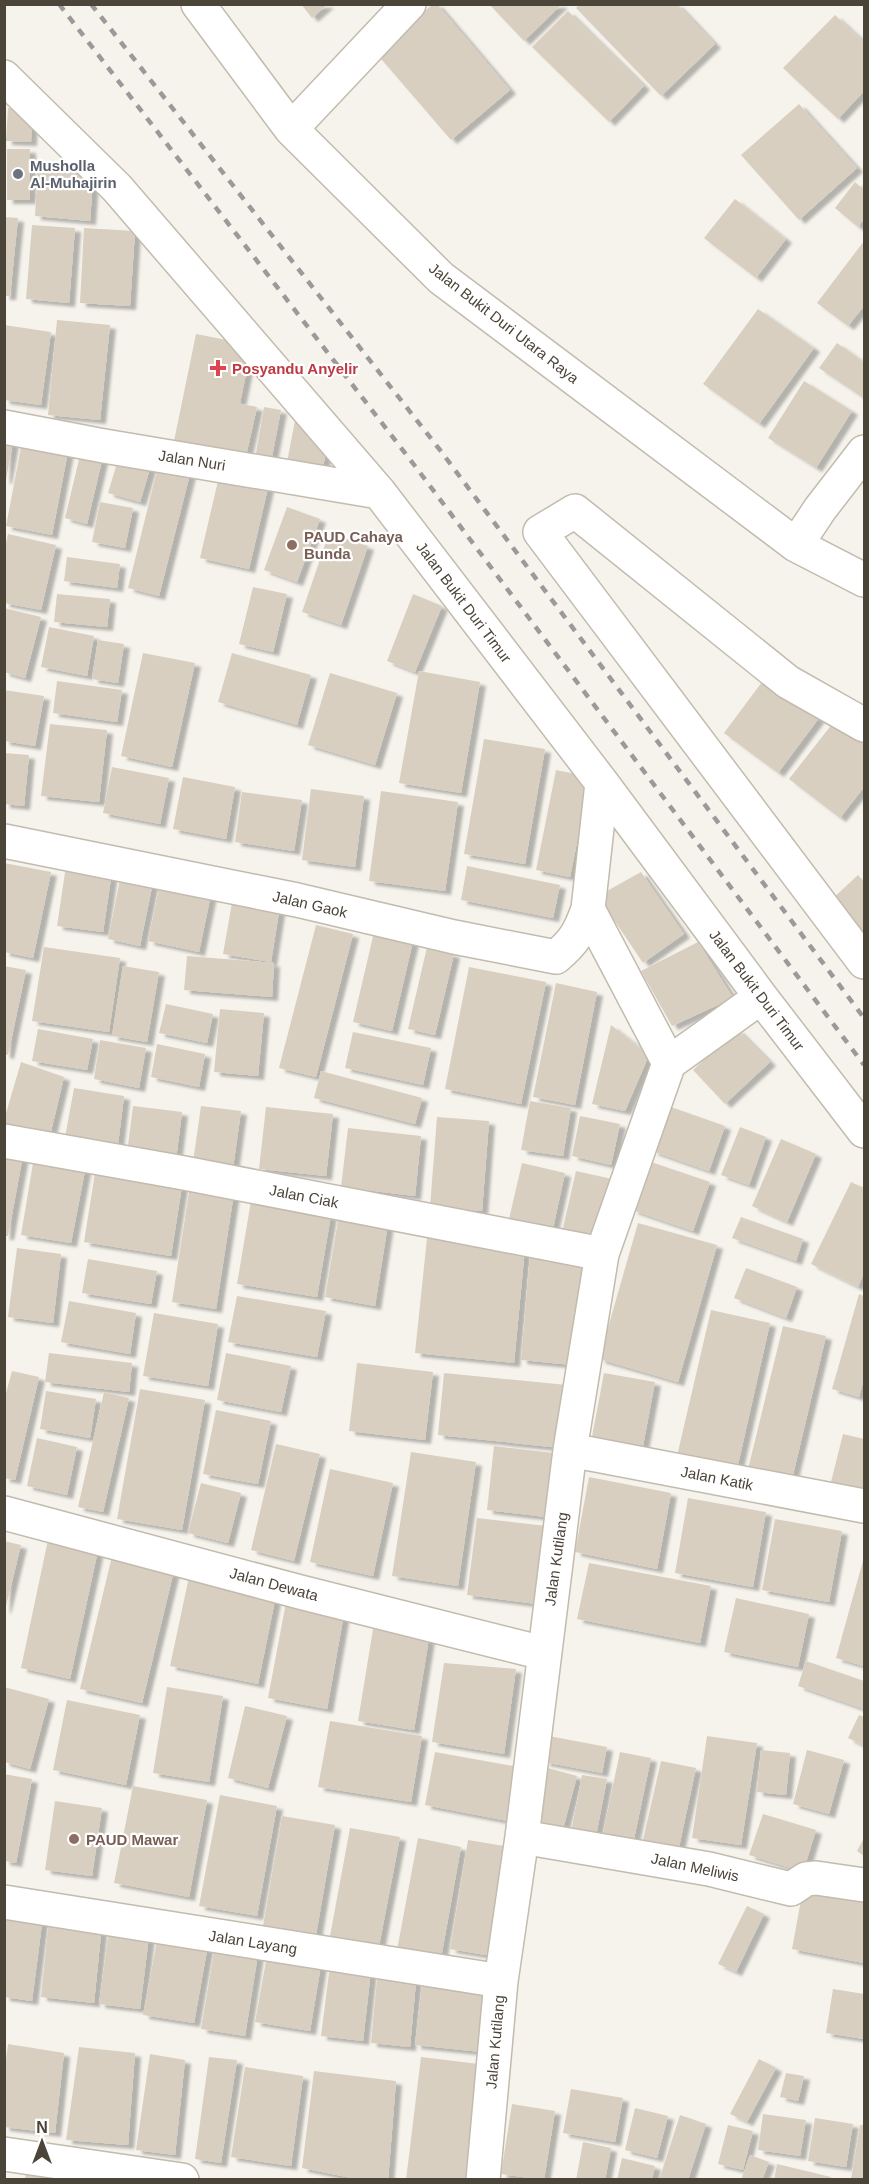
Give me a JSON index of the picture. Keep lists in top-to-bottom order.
{
  "streets": {
    "street": [
      "Jalan Bukit Duri Utara Raya",
      "Jalan Nuri",
      "Jalan Bukit Duri Timur",
      "Jalan Gaok",
      "Jalan Ciak",
      "Jalan Katik",
      "Jalan Kutilang",
      "Jalan Dewata",
      "Jalan Meliwis",
      "Jalan Layang"
    ]
  },
  "crossings": [
    ["Jalan Nuri", "Jalan Bukit Duri Timur"],
    ["Jalan Bukit Duri Timur", "Jalan Gaok"],
    ["Jalan Ciak", "Jalan Kutilang"],
    ["Jalan Katik", "Jalan Kutilang"],
    ["Jalan Kutilang", "Jalan Dewata"],
    ["Jalan Kutilang", "Jalan Meliwis"],
    ["Jalan Kutilang", "Jalan Layang"]
  ],
  "places": {
    "other": ["Musholla Al-Muhajirin", "PAUD Cahaya Bunda", "PAUD Mawar"],
    "health": ["Posyandu Anyelir"]
  },
  "north": "top"
}
